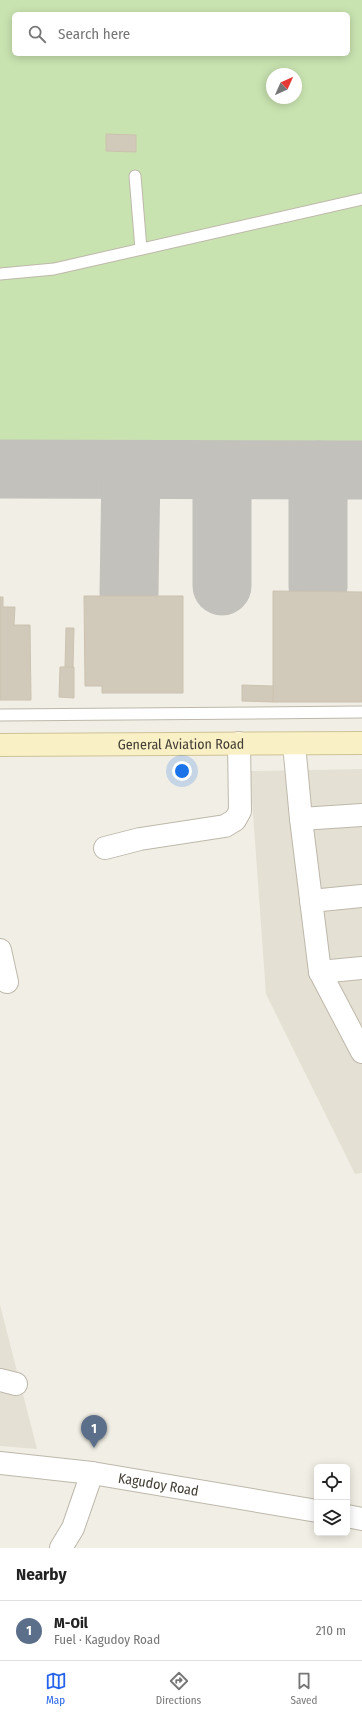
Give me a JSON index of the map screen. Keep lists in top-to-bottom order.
{
  "streets": {
    "main road": ["General Aviation Road"],
    "street": ["Kagudoy Road"]
  },
  "north": "top right",
  "page": {
    "search": "Search here",
    "pins": "1",
    "heading": "Nearby",
    "list": [
      {
        "mark": "1",
        "name": "M-Oil",
        "note": "Fuel · Kagudoy Road",
        "value": "210 m"
      }
    ],
    "nav": ["Map", "Directions", "Saved"]
  }
}
